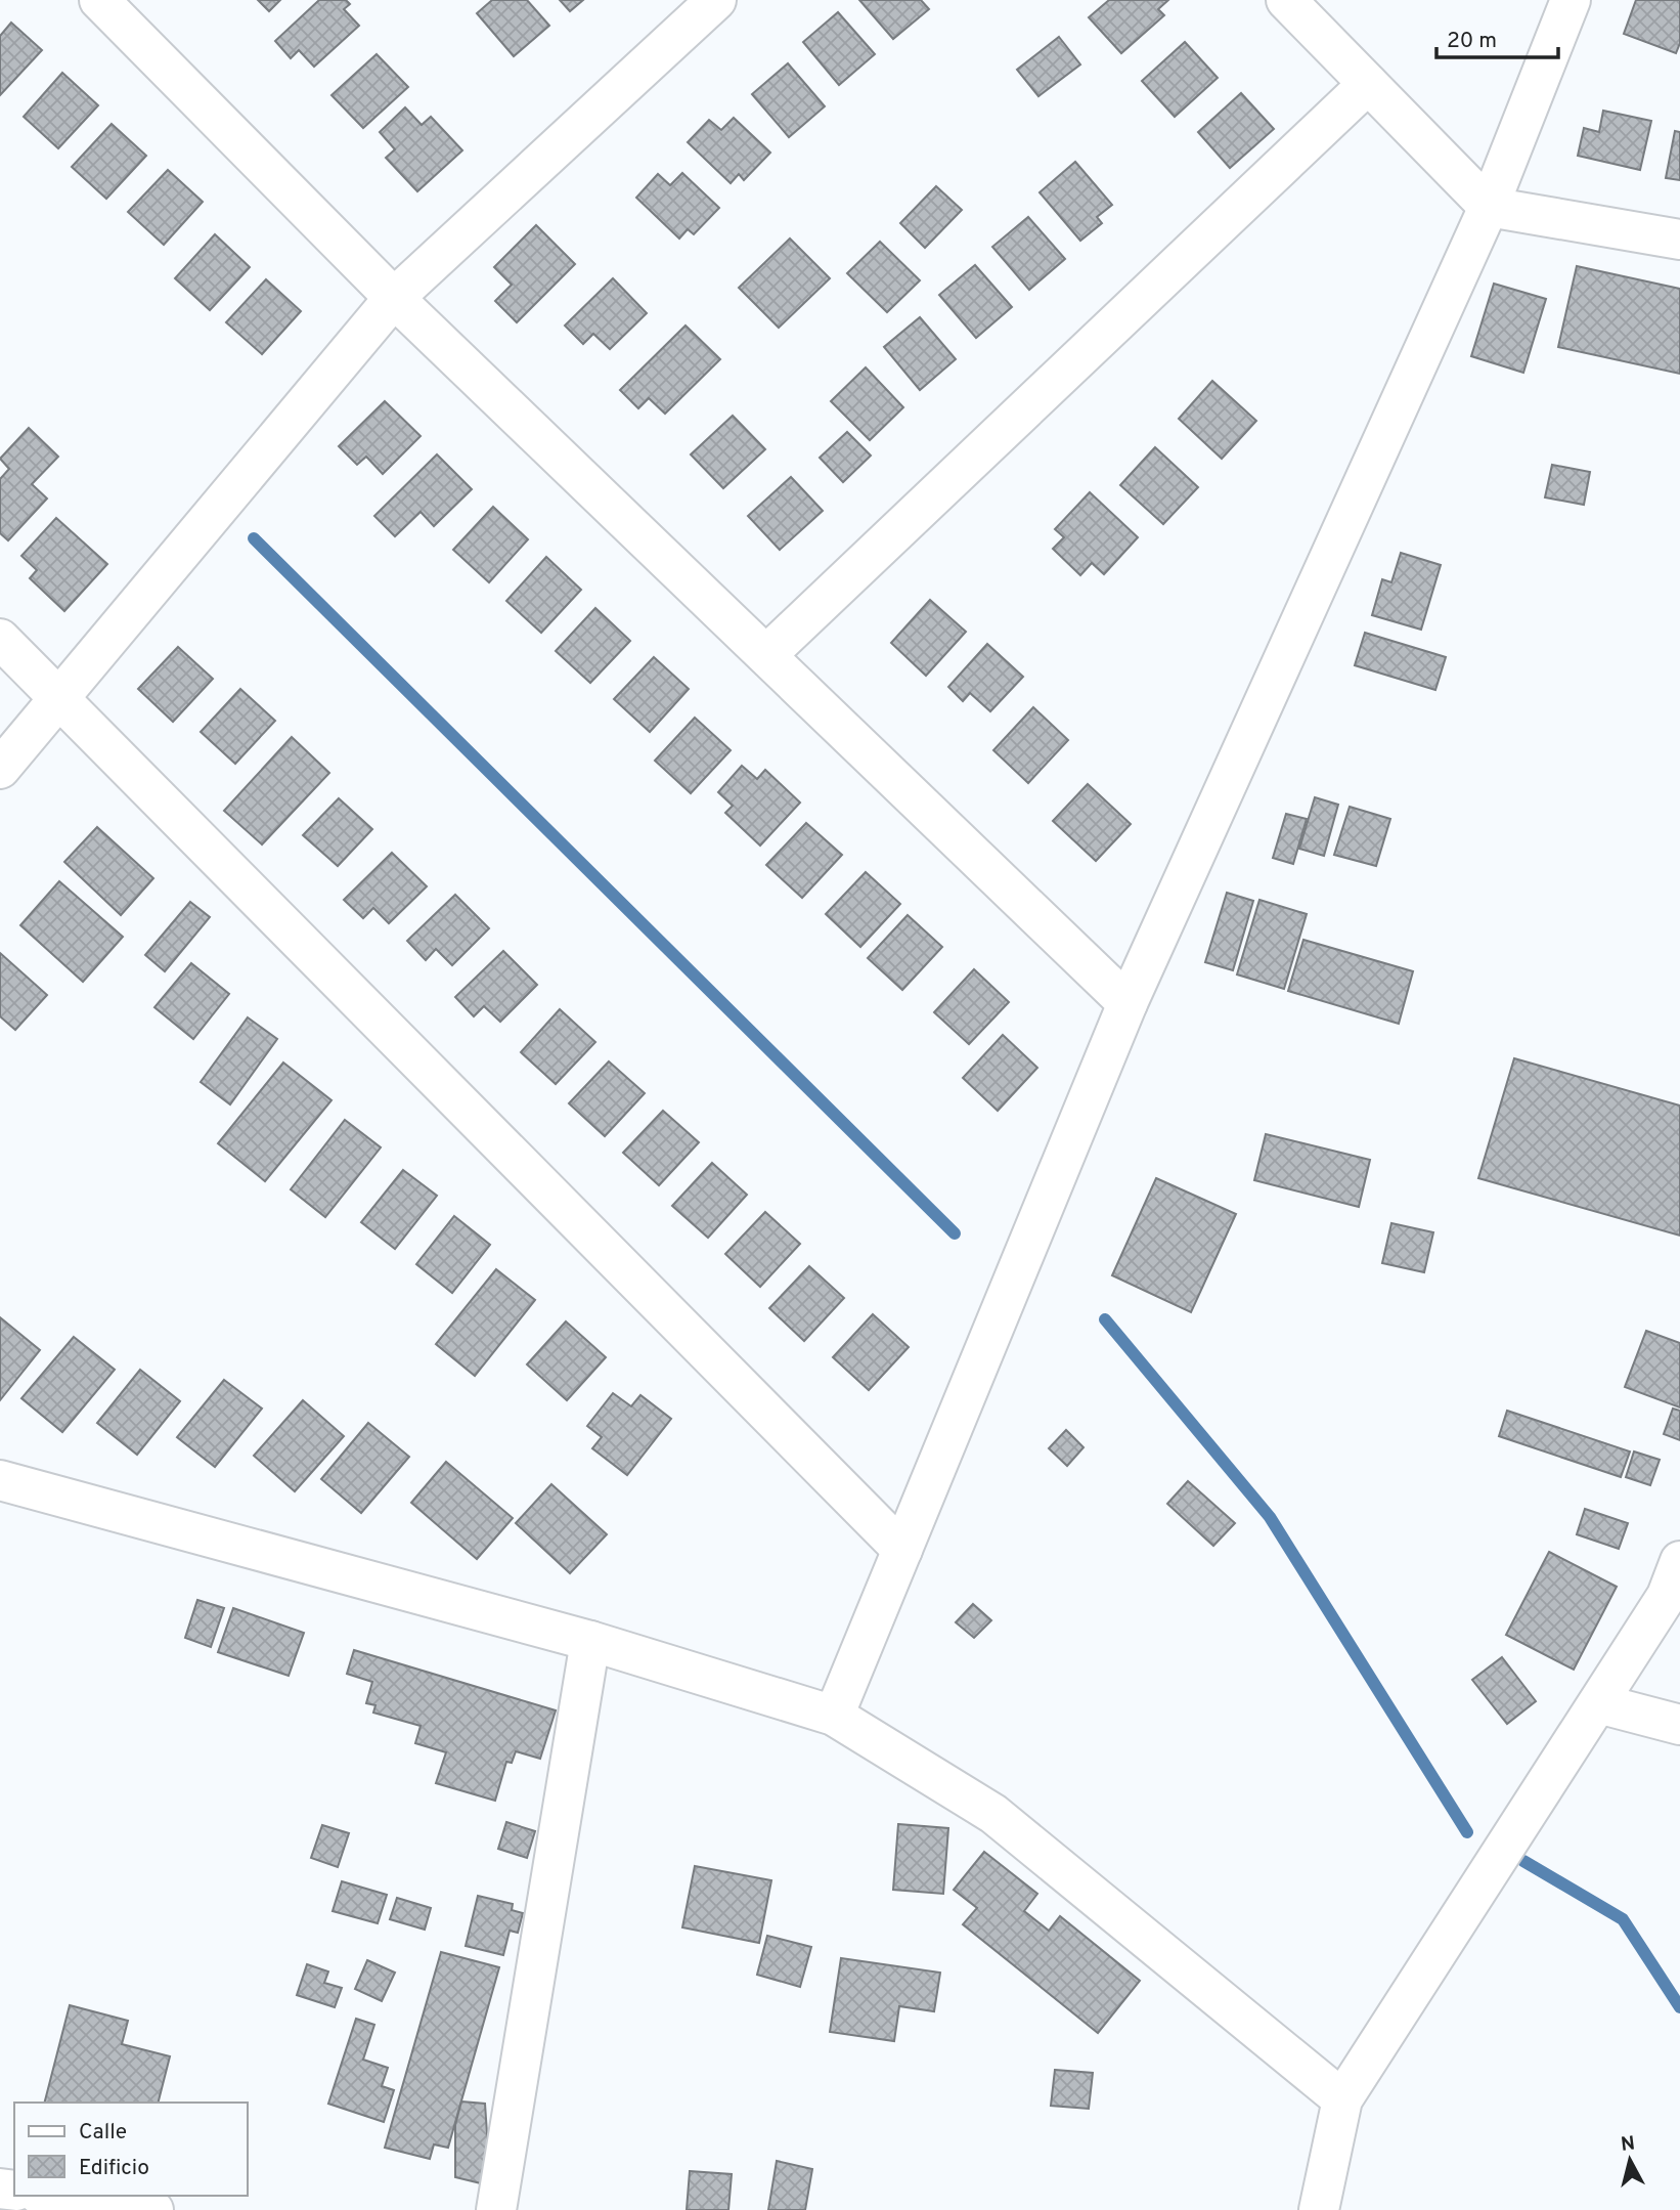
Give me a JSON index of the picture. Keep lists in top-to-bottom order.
{
  "legend": ["Calle", "Edificio"],
  "scale_bar": "20 m",
  "north": "top"
}
